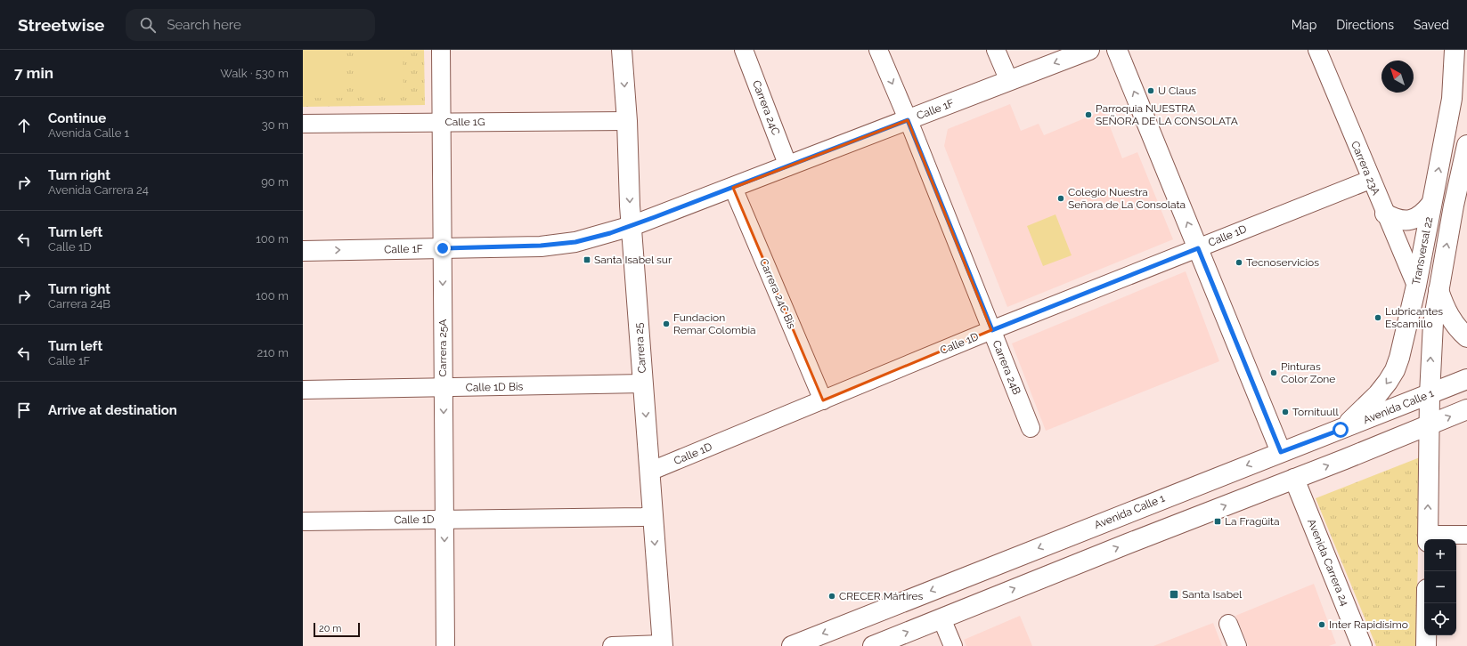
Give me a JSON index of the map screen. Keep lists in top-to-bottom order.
{
  "streets": {
    "main road": [
      "Calle 1F",
      "Transversal 22",
      "Carrera 25",
      "Avenida Calle 1",
      "Avenida Carrera 24"
    ],
    "street": [
      "Carrera 24C",
      "Calle 1G",
      "Carrera 23A",
      "Calle 1D",
      "Carrera 24C Bis",
      "Carrera 25A",
      "Carrera 24B",
      "Calle 1D Bis"
    ]
  },
  "crossings": [
    ["Carrera 24C", "Calle 1F"],
    ["Calle 1F", "Carrera 24C Bis"],
    ["Calle 1F", "Carrera 25A"],
    ["Calle 1F", "Carrera 25"],
    ["Calle 1F", "Carrera 24B"],
    ["Calle 1G", "Carrera 25A"],
    ["Calle 1G", "Carrera 25"],
    ["Carrera 23A", "Calle 1D"],
    ["Carrera 23A", "Transversal 22"],
    ["Calle 1D", "Carrera 24C Bis"],
    ["Calle 1D", "Carrera 25A"],
    ["Calle 1D", "Carrera 25"],
    ["Calle 1D", "Carrera 24B"],
    ["Transversal 22", "Avenida Calle 1"],
    ["Carrera 25A", "Calle 1D Bis"],
    ["Carrera 25", "Calle 1D Bis"]
  ],
  "one_way": ["Carrera 25A", "Carrera 25"],
  "places": {
    "other": [
      "U Claus",
      "Parroquia NUESTRA SEÑORA DE LA CONSOLATA",
      "Colegio Nuestra Señora de La Consolata",
      "Tecnoservicios",
      "Lubricantes Escamillo",
      "Fundacion Remar Colombia",
      "Pinturas Color Zone",
      "Tornituull",
      "CRECER Mártires",
      "Inter Rapidísimo"
    ],
    "transit": ["Santa Isabel sur", "La Fragüita", "Santa Isabel"]
  },
  "scale_bar": "20 m",
  "north": "top left",
  "page": {
    "header": "Streetwise",
    "search": "Search here",
    "nav": ["Map", "Directions", "Saved"],
    "heading": ["7 min", "Walk · 530 m"],
    "list": [
      ["Continue", "Avenida Calle 1", "30 m"],
      ["Turn right", "Avenida Carrera 24", "90 m"],
      ["Turn left", "Calle 1D", "100 m"],
      ["Turn right", "Carrera 24B", "100 m"],
      ["Turn left", "Calle 1F", "210 m"],
      "Arrive at destination"
    ],
    "map_buttons": ["+", "−"],
    "scale": "20 m"
  }
}
